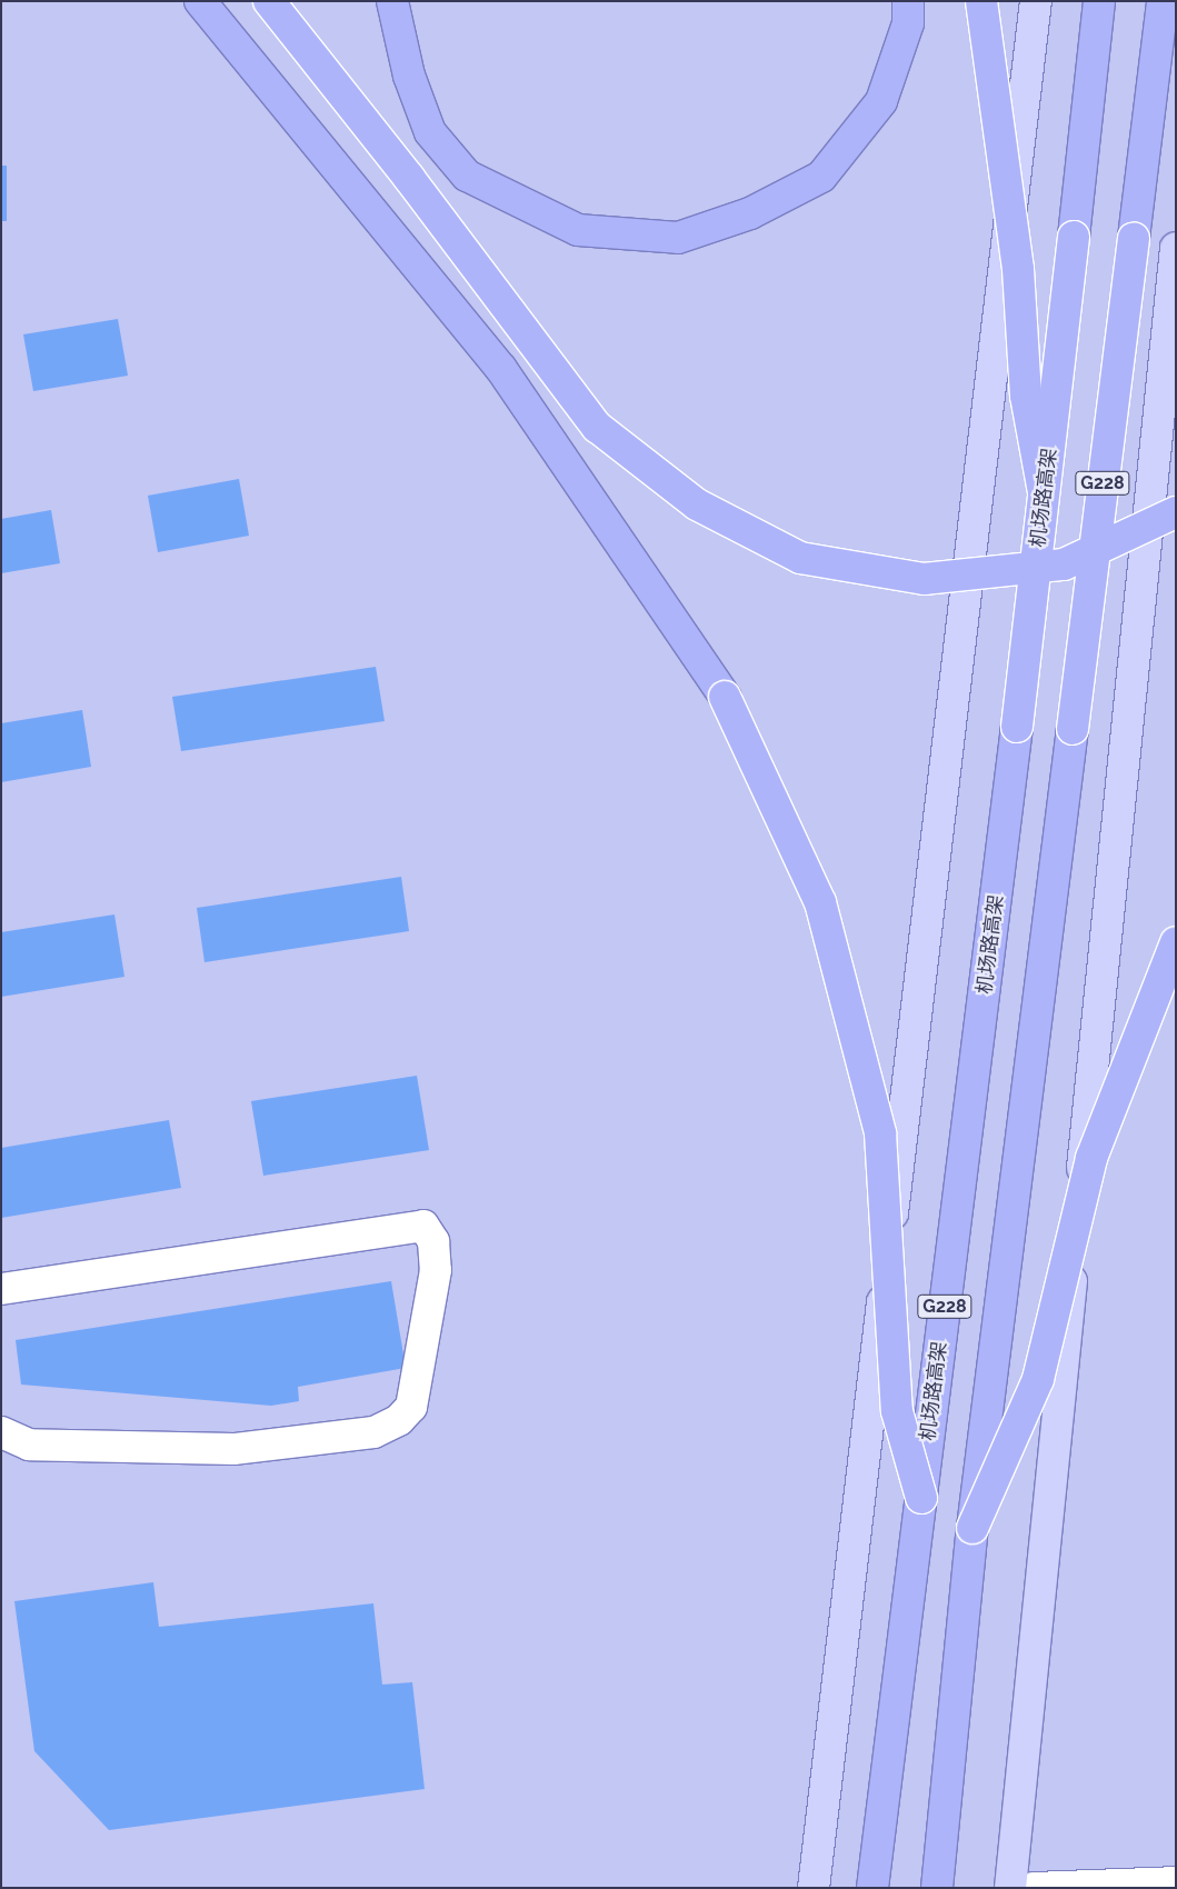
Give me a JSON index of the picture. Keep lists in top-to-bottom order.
{
  "streets": {
    "highway": ["G228", "机场路高架"]
  }
}
